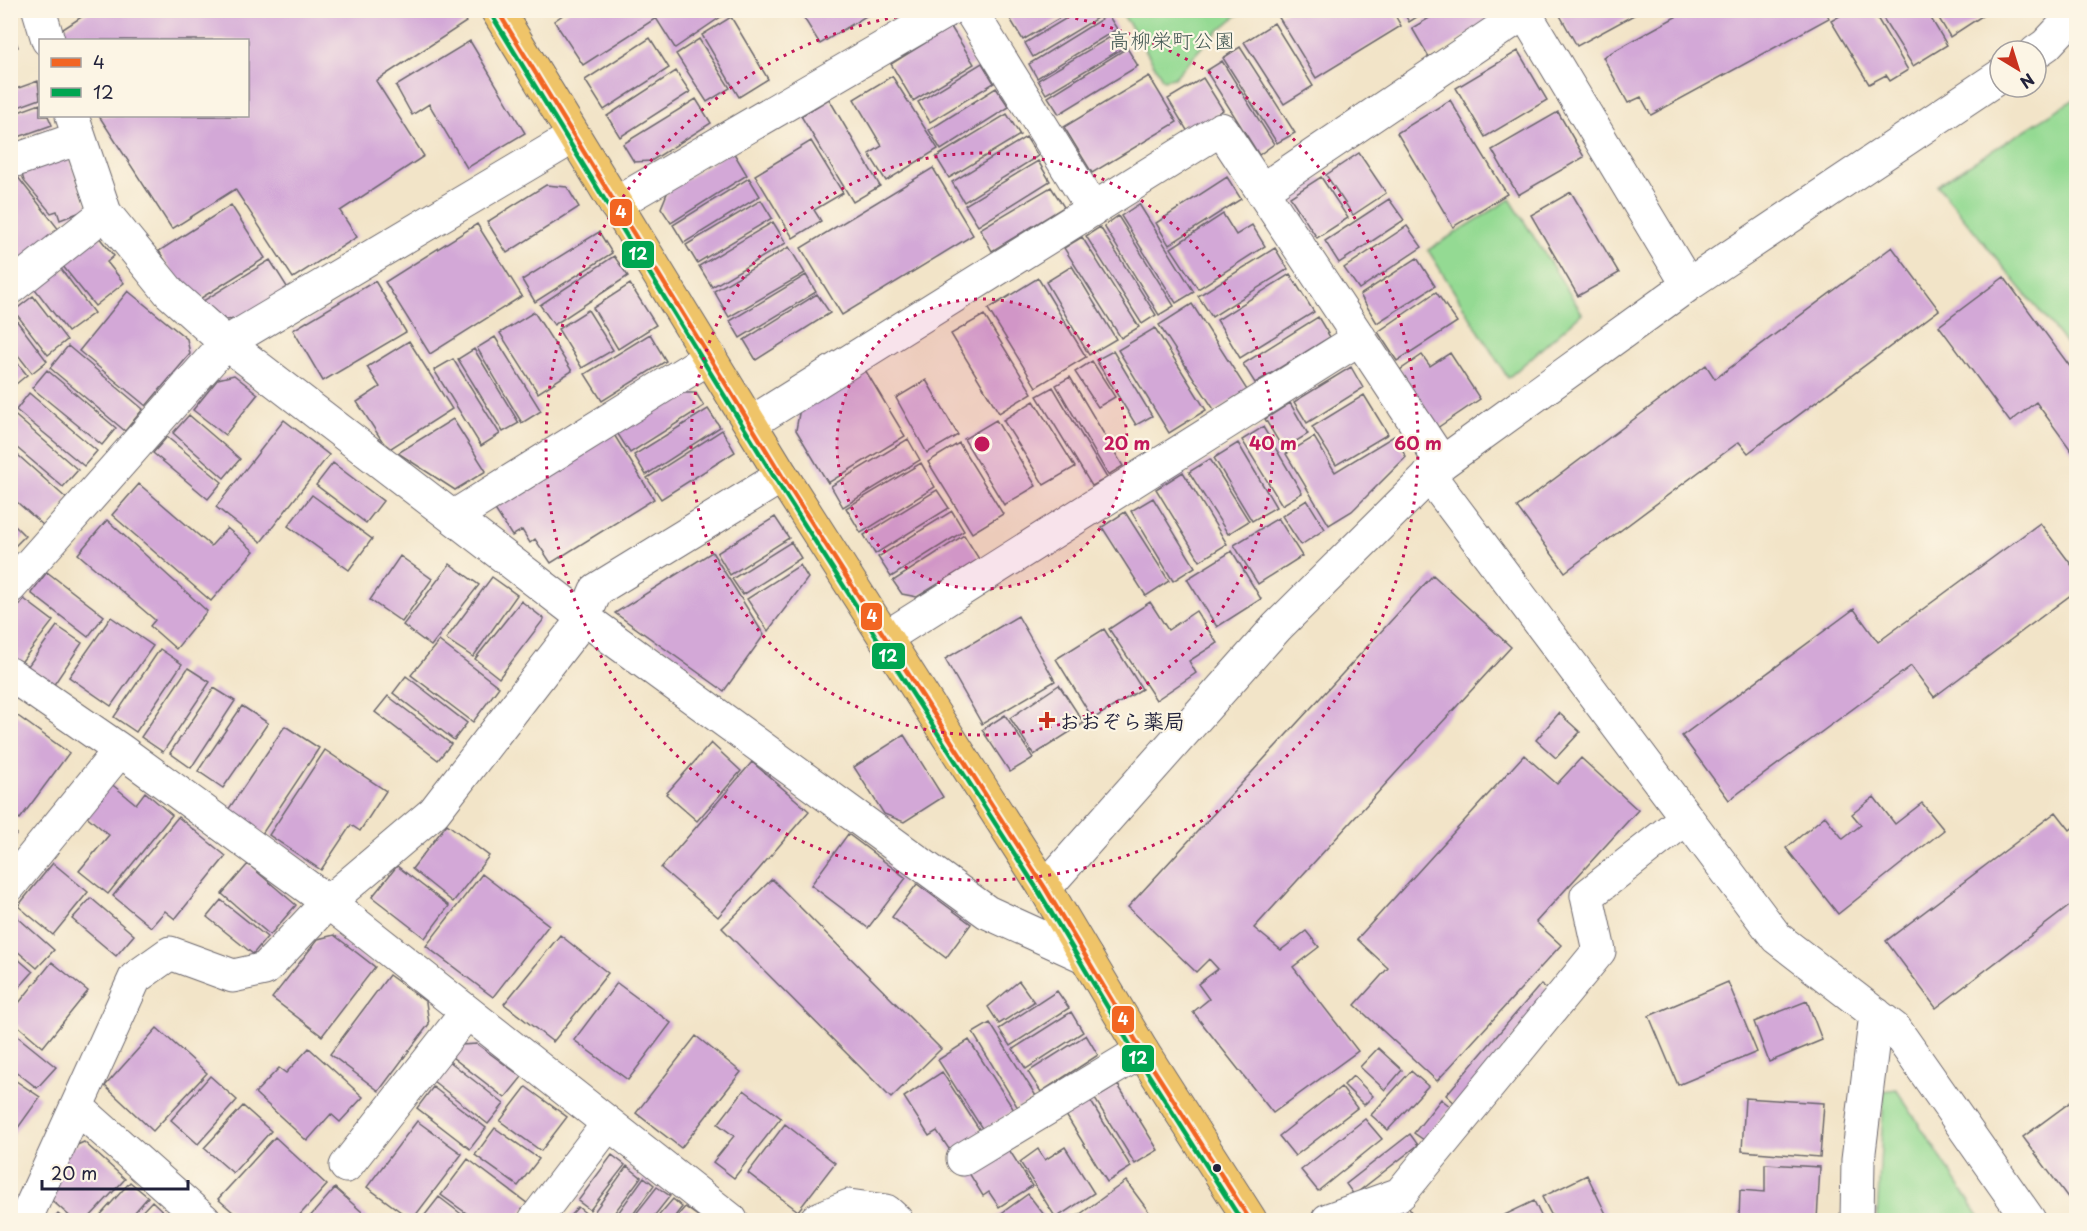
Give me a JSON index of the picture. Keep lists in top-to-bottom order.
{
  "parks": ["高柳栄町公園"],
  "places": {
    "health": ["おおぞら薬局"]
  },
  "lines": ["transit line 4", "transit line 12"],
  "legend": ["4", "12"],
  "scale_bar": "20 m",
  "north": "bottom right",
  "rings": ["20 m", "40 m", "60 m"]
}
